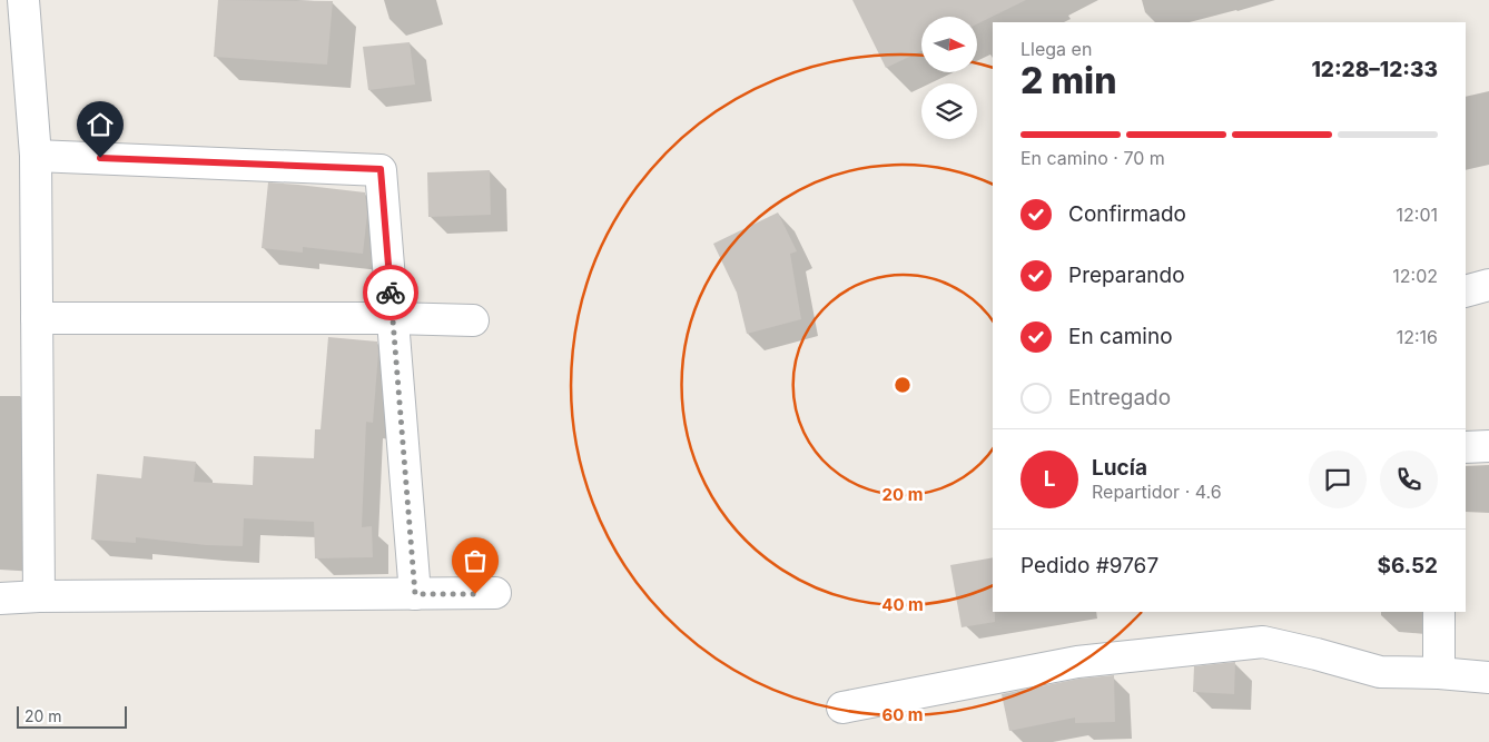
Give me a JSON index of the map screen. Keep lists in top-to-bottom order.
{
  "scale_bar": "20 m",
  "north": "right",
  "page": {
    "heading": ["2 min", "Llega en", "12:28–12:33"],
    "panel": [
      "Lucía",
      "Repartidor · 4.6",
      "Pedido #9767",
      "$6.52"
    ],
    "bar": "En camino · 70 m",
    "list": [
      ["Confirmado", "12:01"],
      ["Preparando", "12:02"],
      ["En camino", "12:16"],
      "Entregado"
    ],
    "round": "L",
    "scale": "20 m"
  },
  "rings": ["20 m", "40 m", "60 m"]
}
